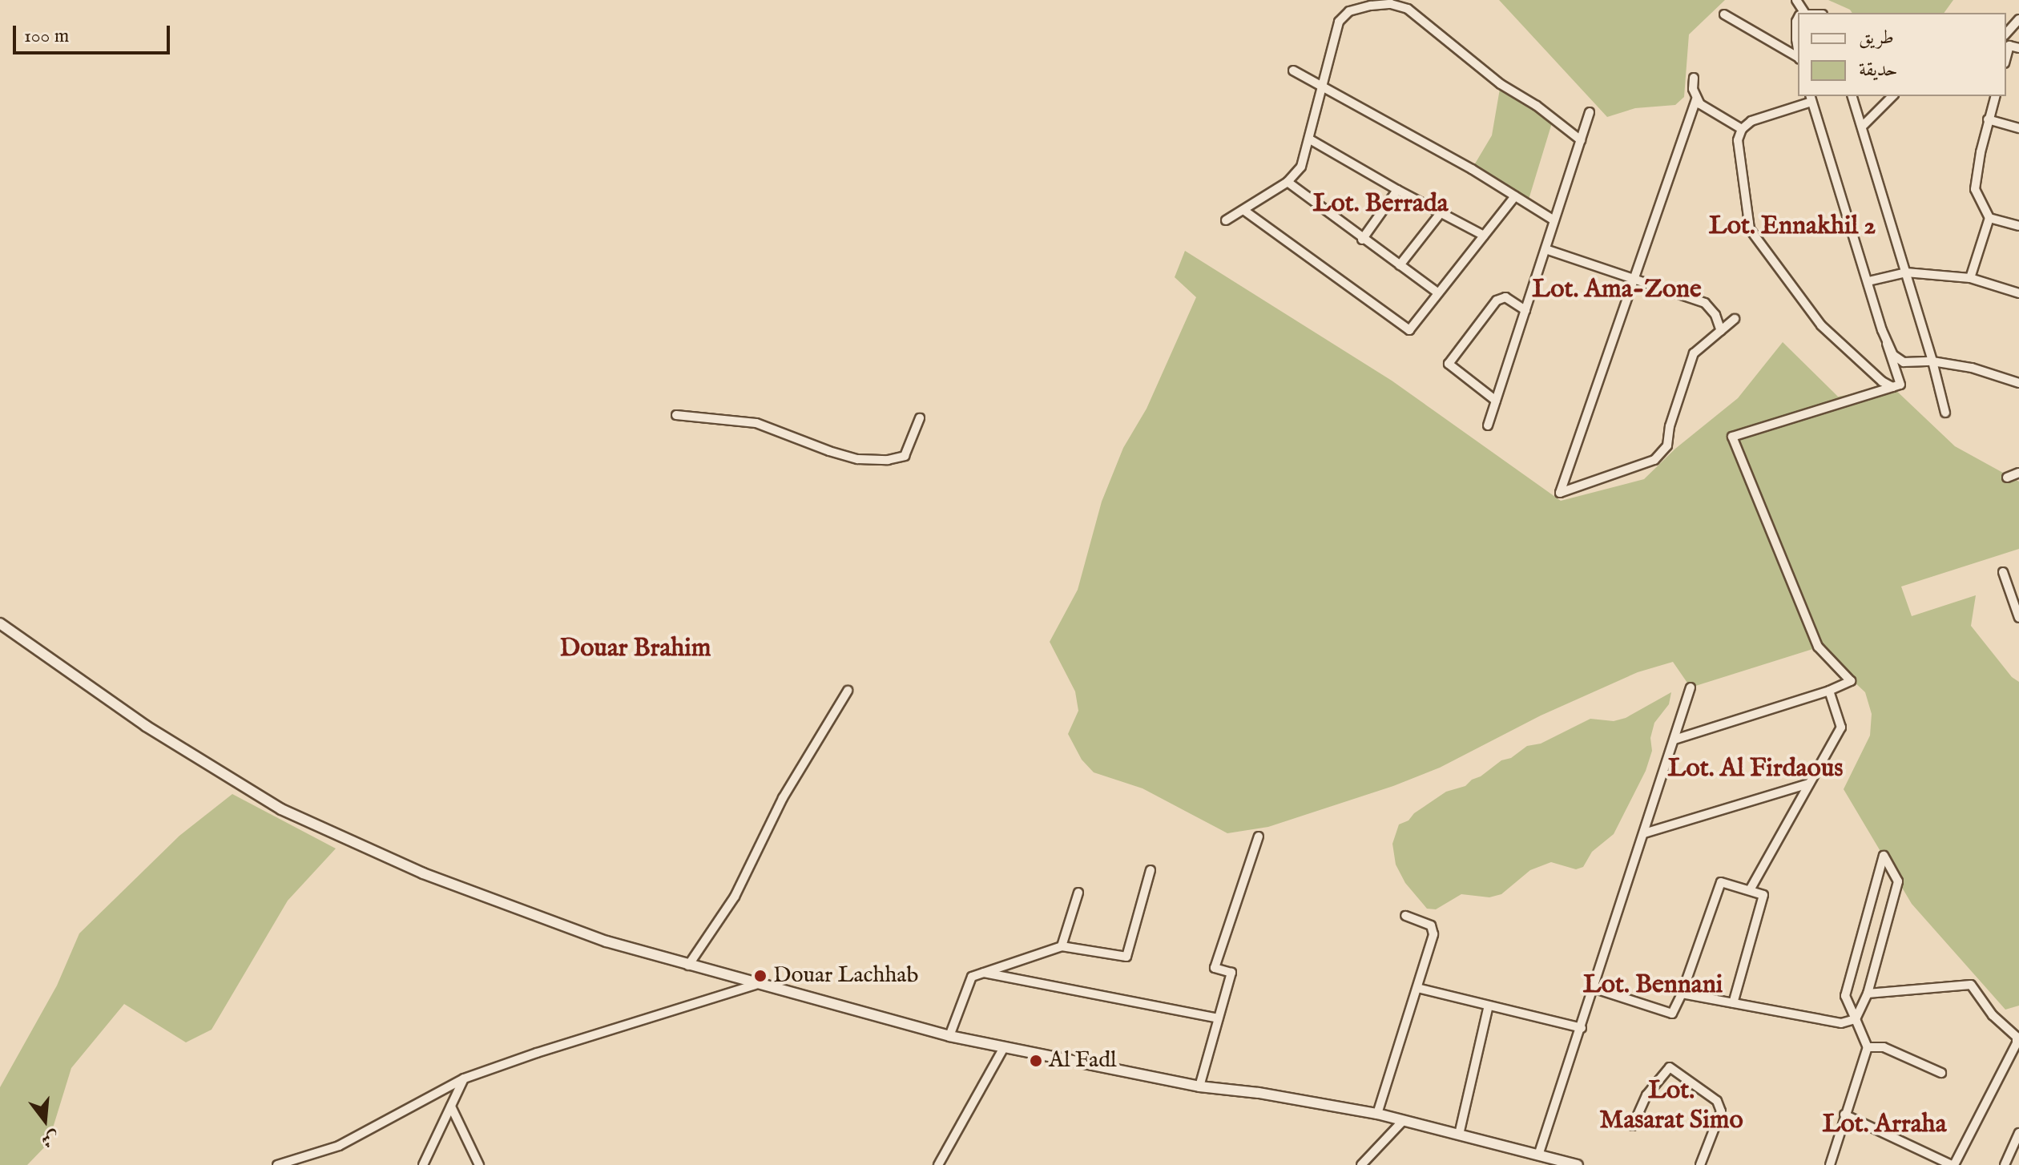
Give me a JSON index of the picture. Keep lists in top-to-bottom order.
{
  "districts": [
    "Lot. Berrada",
    "Lot. Ennakhil 2",
    "Lot. Ama-Zone",
    "Douar Brahim",
    "Lot. Al Firdaous",
    "Lot. Bennani",
    "Lot. Masarat Simo",
    "Lot. Arraha"
  ],
  "places": ["Douar Lachhab", "Al Fadl"],
  "legend": ["طريق", "حديقة"],
  "scale_bar": "100 m",
  "north": "bottom"
}
